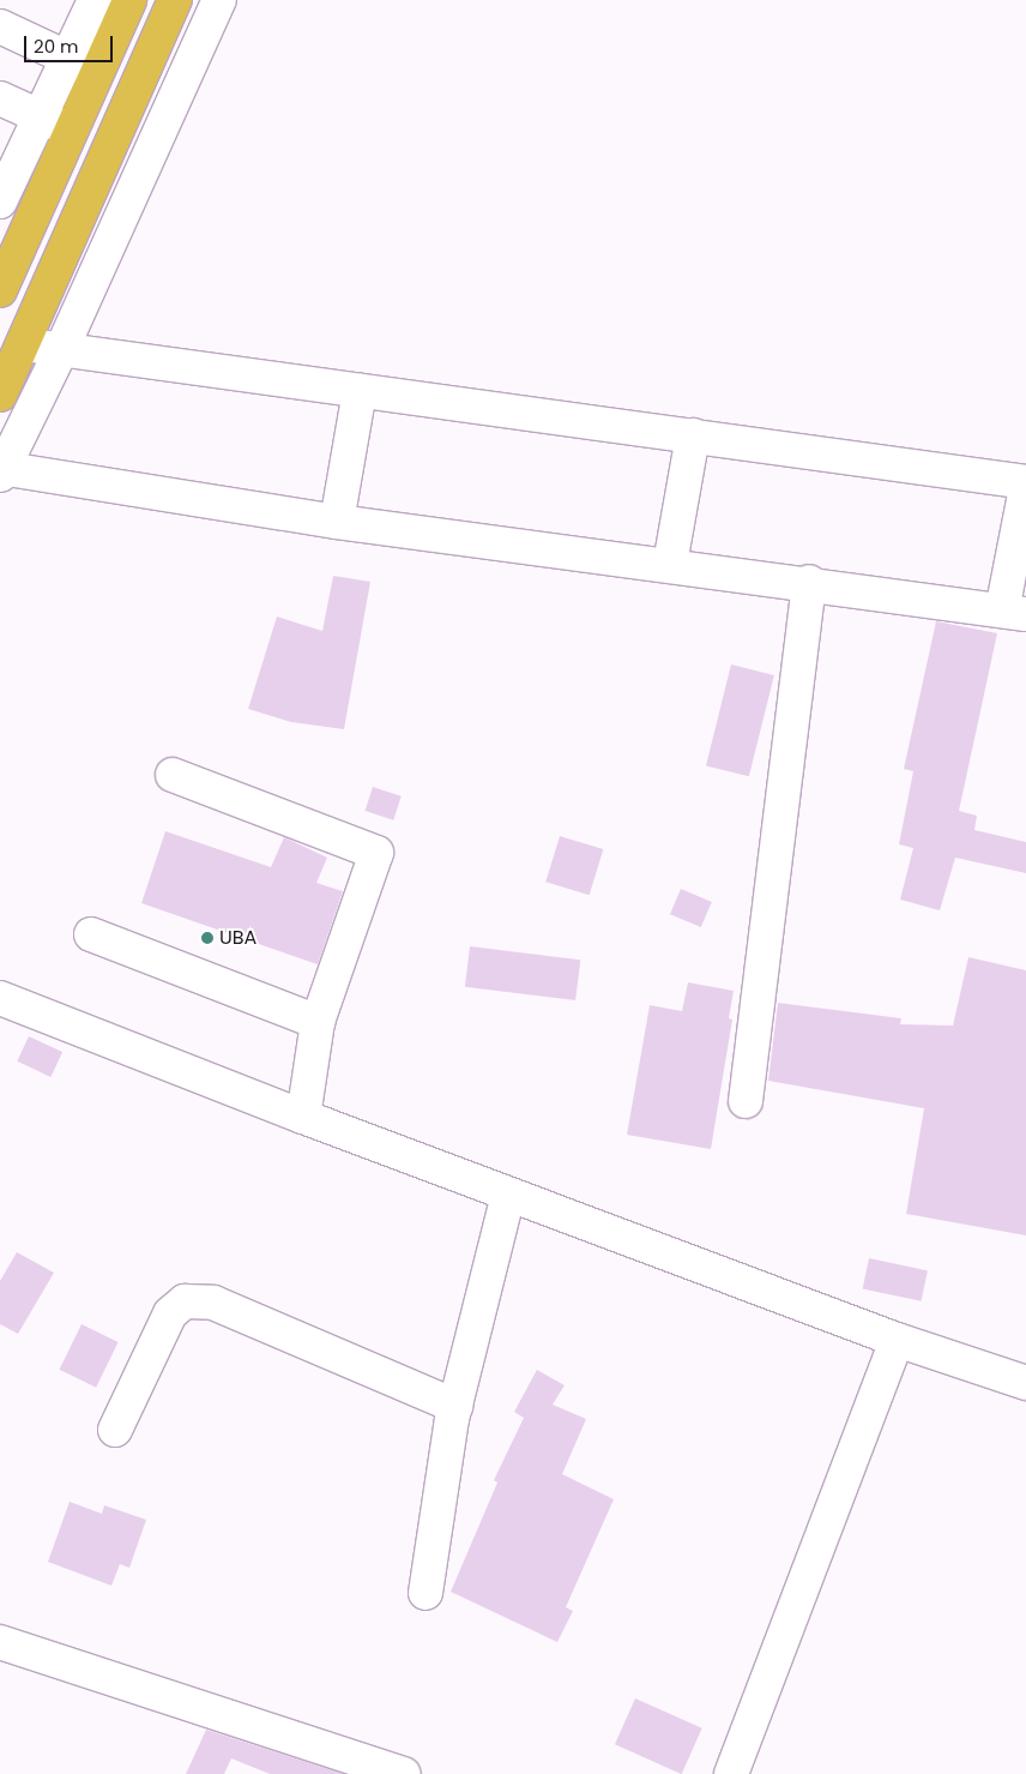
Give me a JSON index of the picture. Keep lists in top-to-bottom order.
{
  "places": ["UBA"],
  "scale_bar": "20 m"
}
